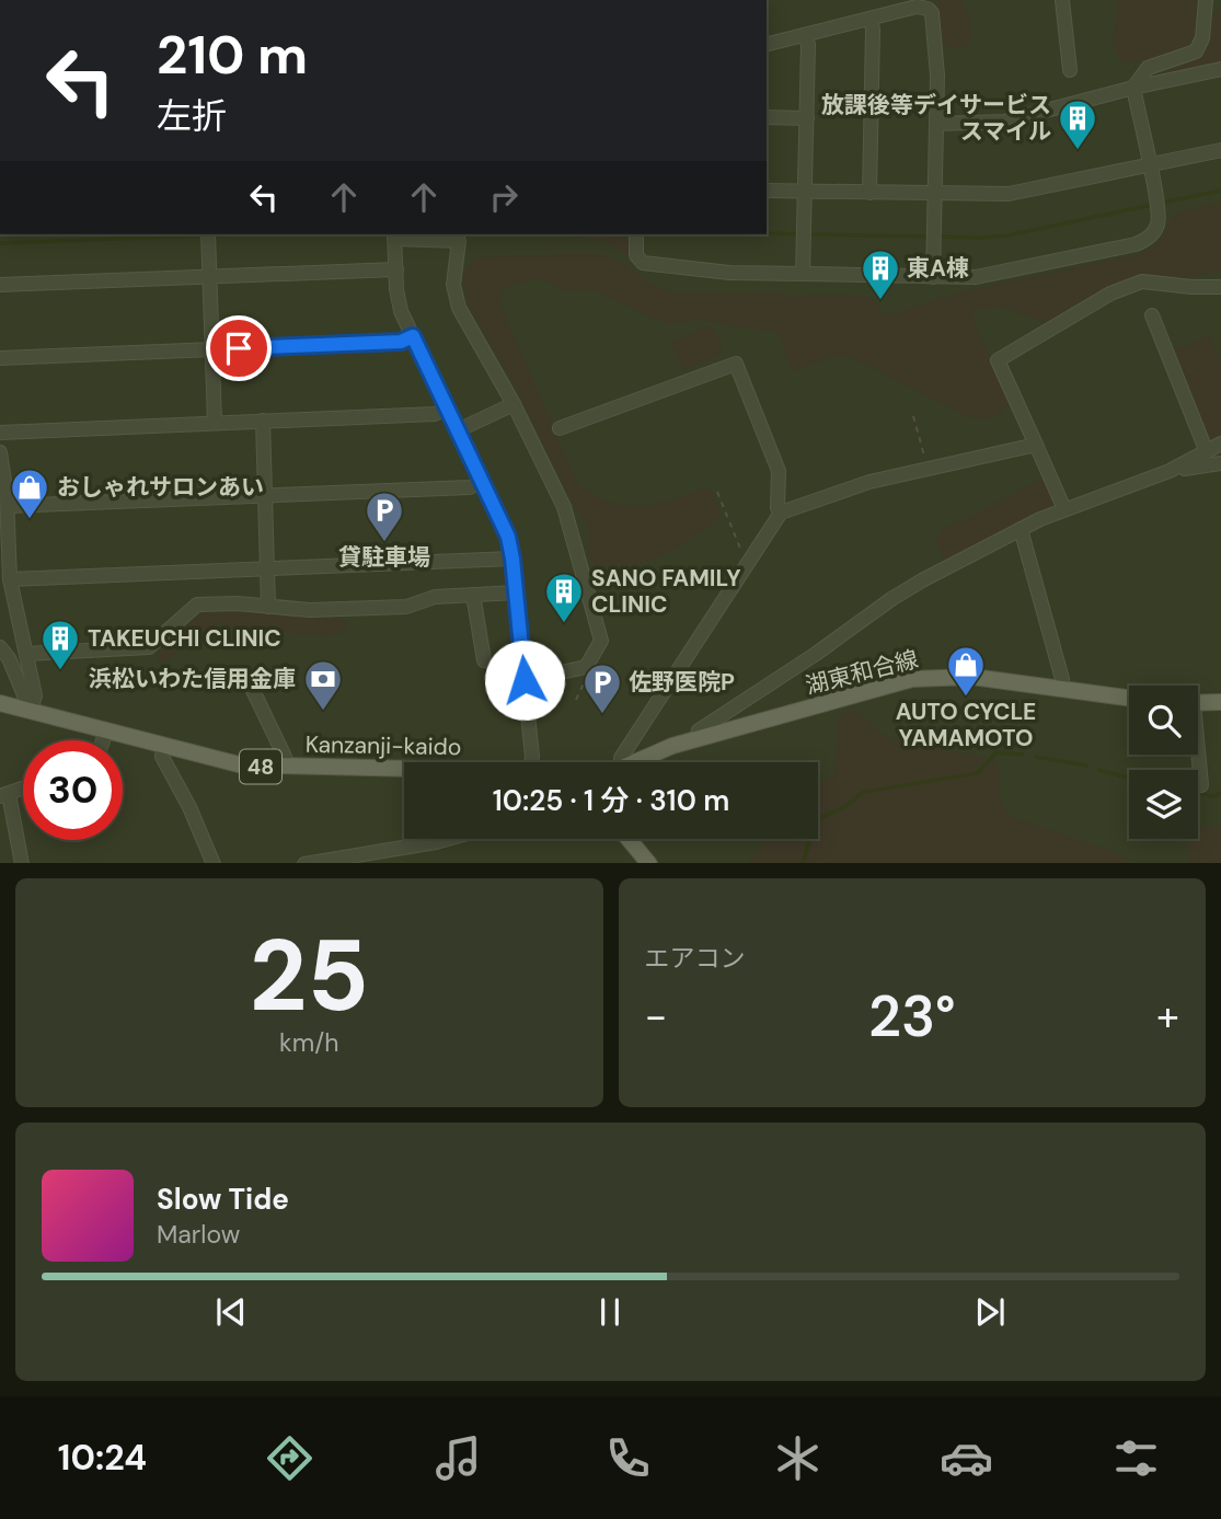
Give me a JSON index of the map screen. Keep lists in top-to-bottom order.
{
  "streets": {
    "main road": ["湖東和合線", "Kanzanji-kaido", "48"]
  },
  "places": {
    "building": [
      "放課後等デイサービス スマイル",
      "東A棟",
      "SANO FAMILY CLINIC",
      "TAKEUCHI CLINIC"
    ],
    "shop": ["おしゃれサロンあい", "AUTO CYCLE YAMAMOTO"],
    "parking": ["貸駐車場", "佐野医院P"],
    "bank": ["浜松いわた信用金庫"]
  },
  "page": {
    "turn": ["210 m", "左折"],
    "limit": "30",
    "trip": "10:25 · 1 分 · 310 m",
    "tile": [
      ["25", "km/h"],
      "エアコン"
    ],
    "heat": ["−", "23°", "+"],
    "song": ["Slow Tide", "Marlow"],
    "tabs": "10:24"
  }
}
